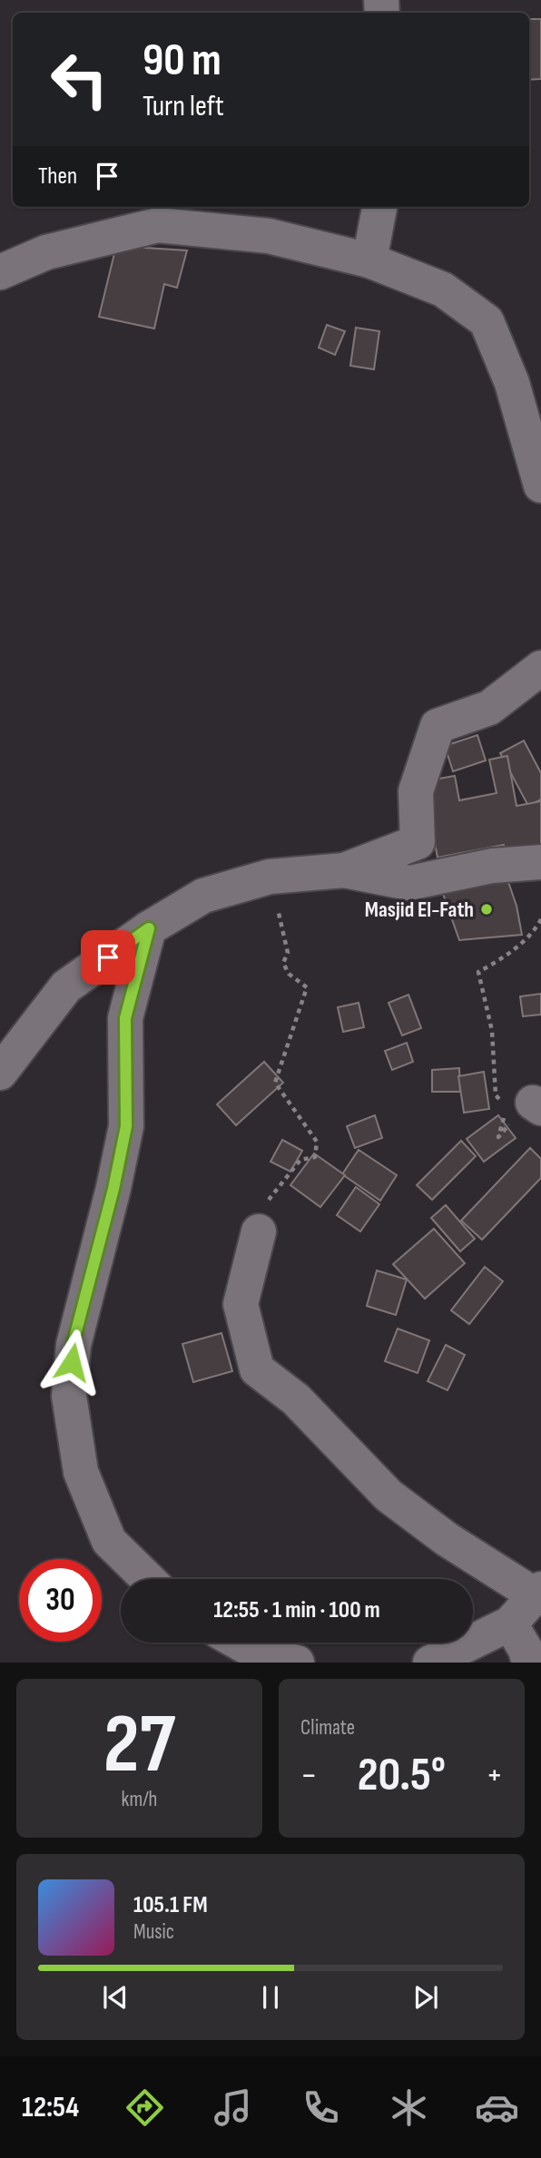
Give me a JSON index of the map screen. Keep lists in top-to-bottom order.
{
  "places": ["Masjid El-Fath"],
  "page": {
    "turn": ["90 m", "Turn left"],
    "then": "Then",
    "limit": "30",
    "trip": "12:55 · 1 min · 100 m",
    "tile": [
      ["27", "km/h"],
      "Climate"
    ],
    "heat": ["−", "20.5°", "+"],
    "song": ["105.1 FM", "Music"],
    "tabs": "12:54"
  }
}
